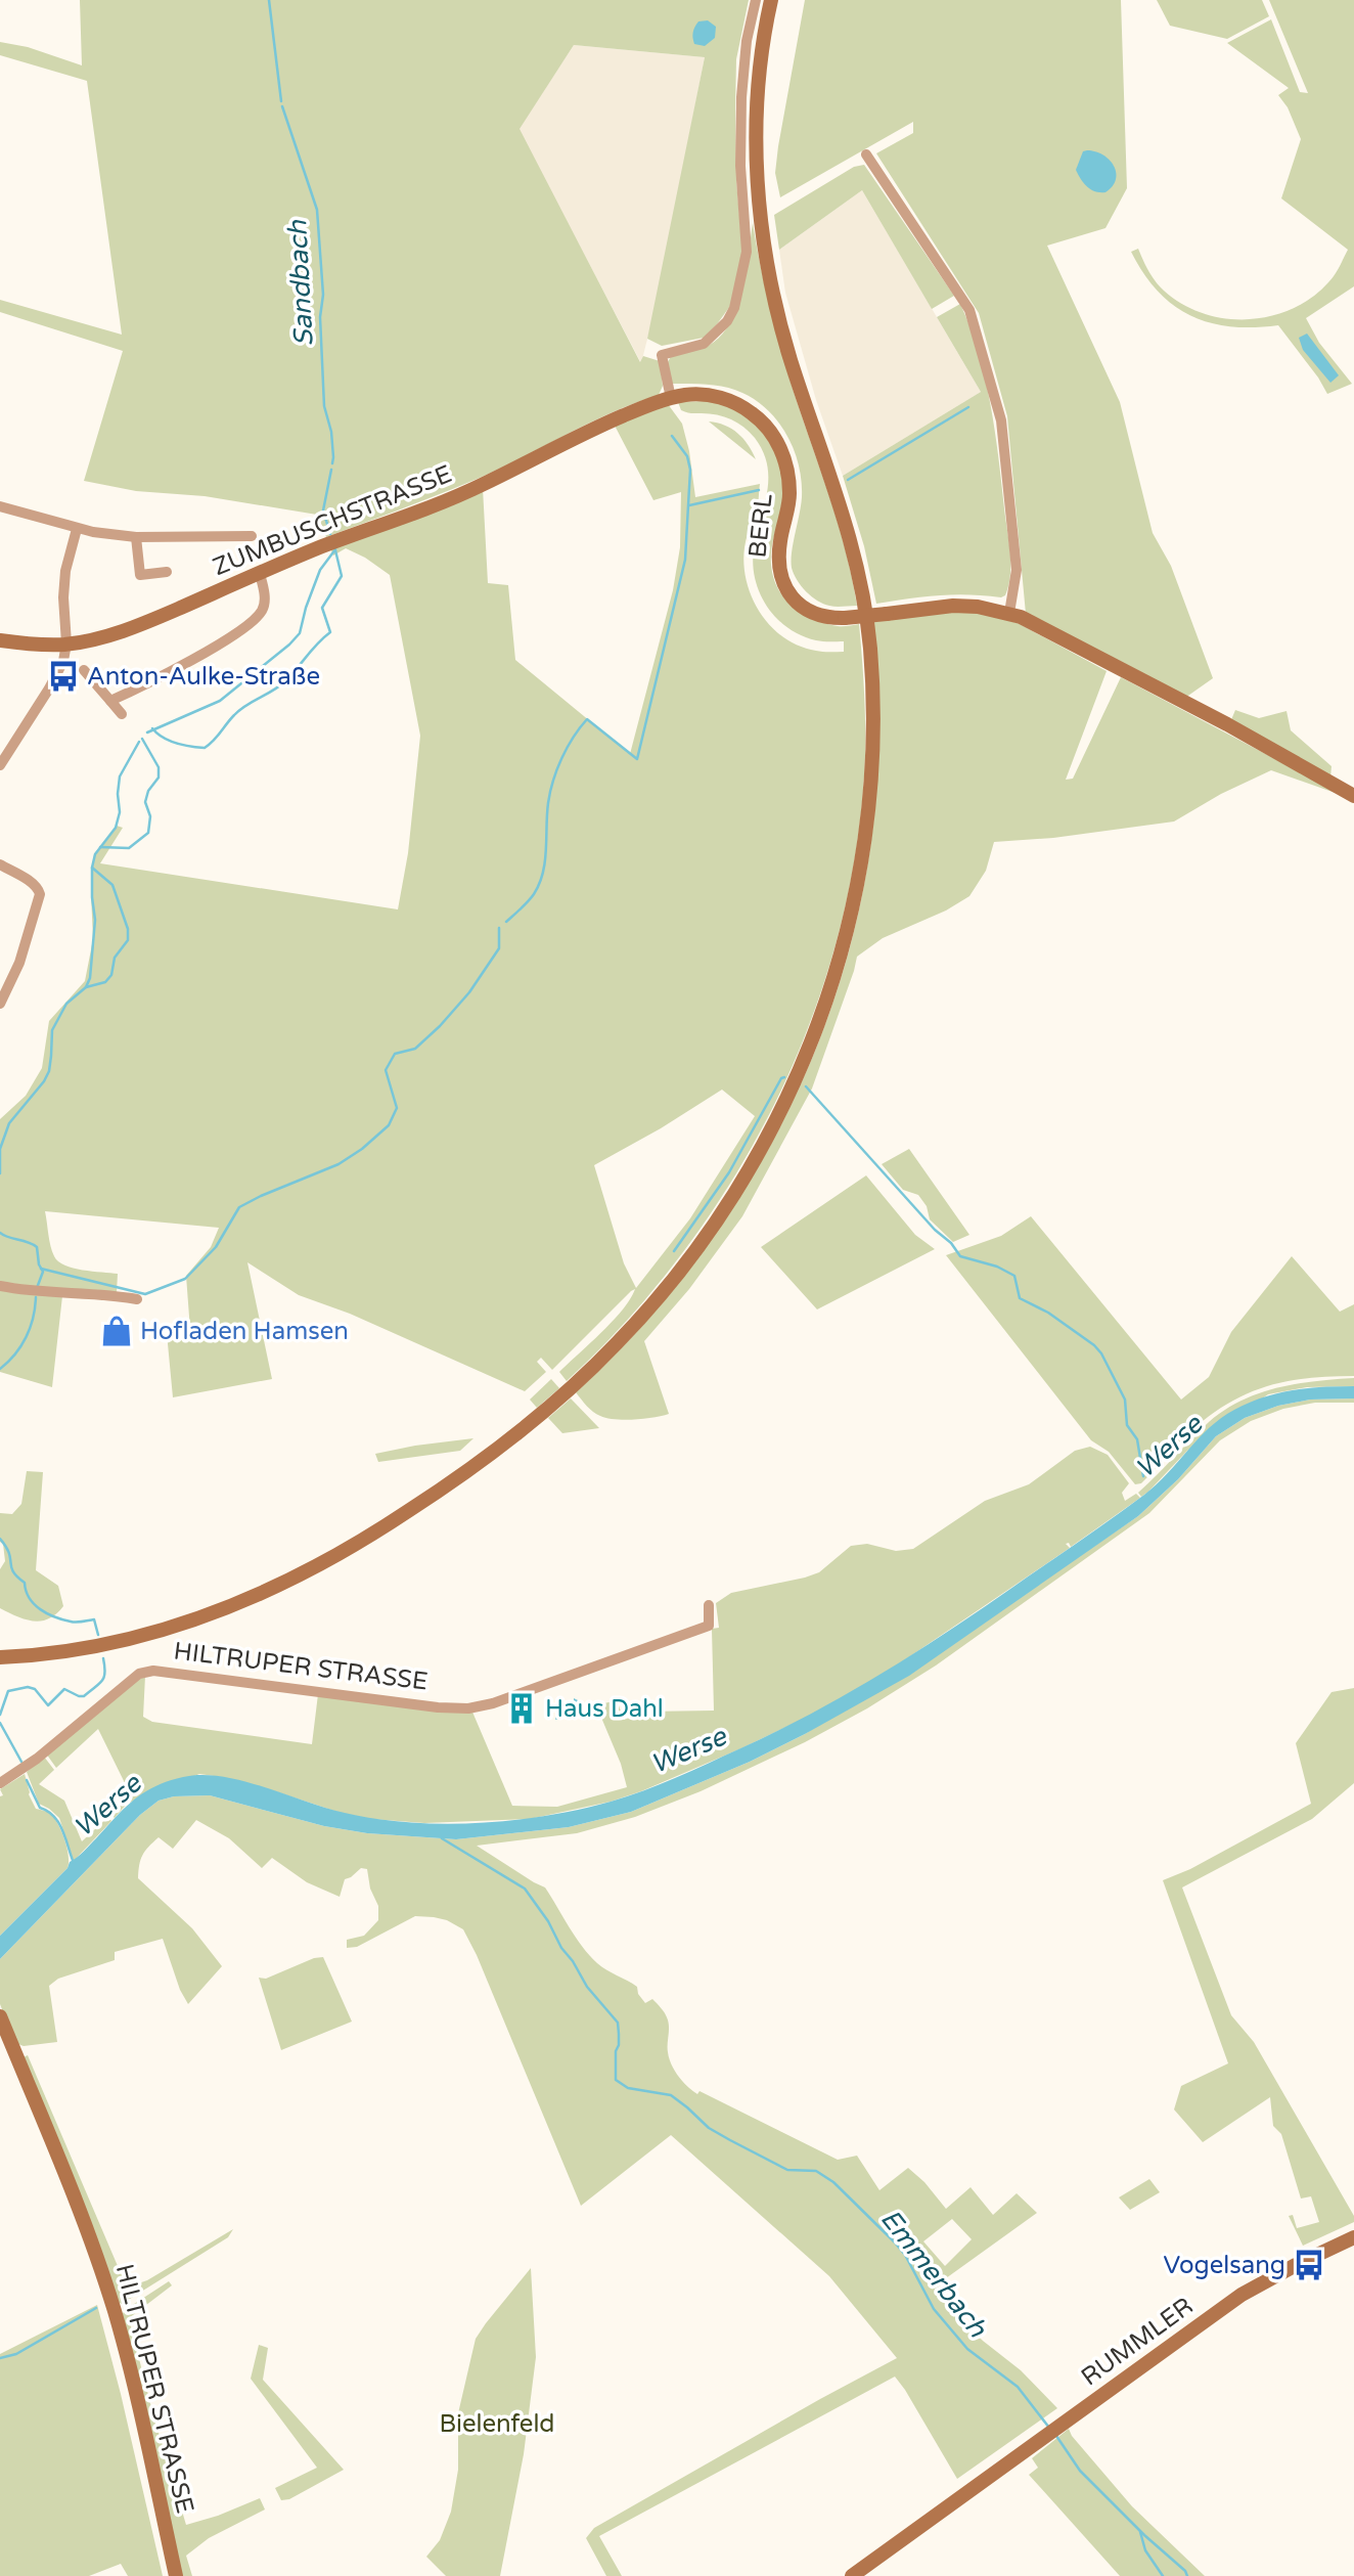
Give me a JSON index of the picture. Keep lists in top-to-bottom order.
{
  "streets": {
    "main road": [
      "ZUMBUSCHSTRASSE",
      "BERL",
      "HILTRUPER STRASSE",
      "RUMMLER"
    ]
  },
  "crossings": [
    ["ZUMBUSCHSTRASSE", "BERL"]
  ],
  "water": ["Sandbach", "Werse", "Emmerbach"],
  "parks": ["Bielenfeld"],
  "places": {
    "bus stop": ["Anton-Aulke-Straße", "Vogelsang"],
    "shop": ["Hofladen Hamsen"],
    "building": ["Haus Dahl"]
  }
}
